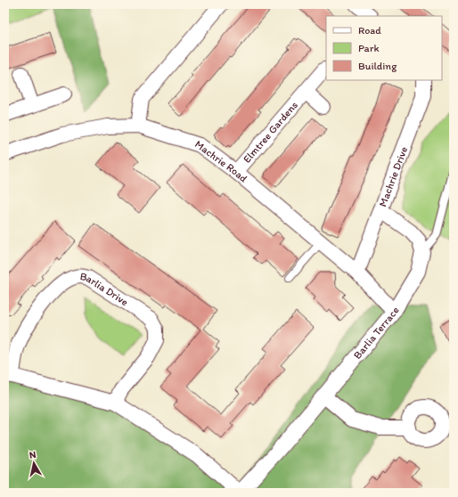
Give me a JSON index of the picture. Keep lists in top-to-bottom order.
{
  "streets": {
    "street": [
      "Elmtree Gardens",
      "Machrie Road",
      "Machrie Drive",
      "Barlia Drive",
      "Barlia Terrace"
    ]
  },
  "crossings": [
    ["Elmtree Gardens", "Machrie Road"],
    ["Machrie Road", "Machrie Drive"],
    ["Machrie Road", "Barlia Terrace"],
    ["Barlia Drive", "Barlia Terrace"]
  ],
  "legend": ["Road", "Park", "Building"],
  "north": "top"
}
